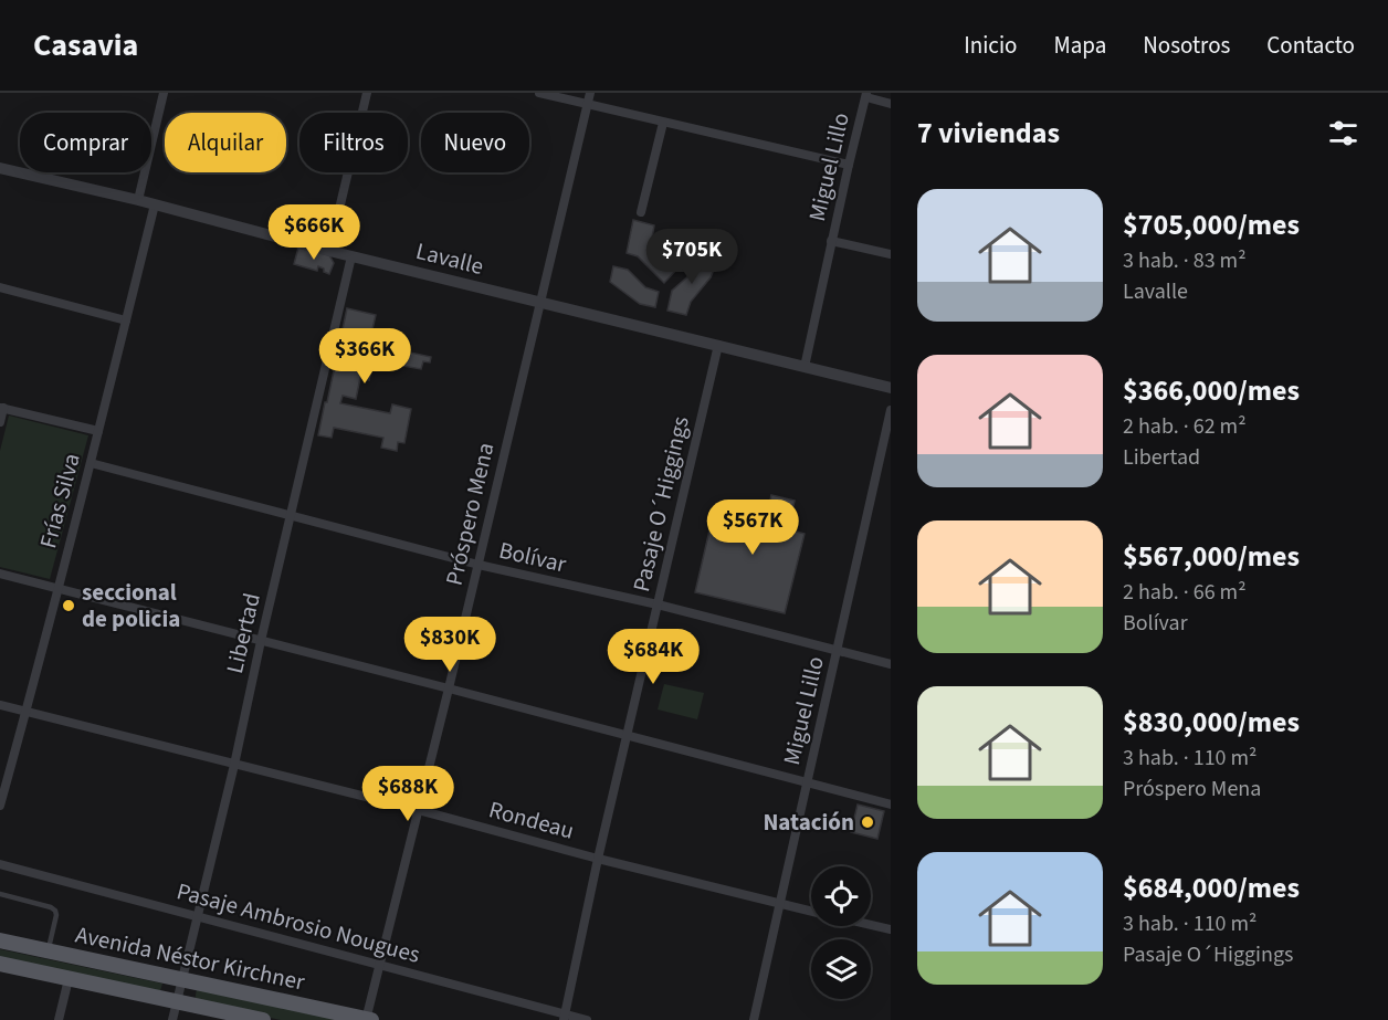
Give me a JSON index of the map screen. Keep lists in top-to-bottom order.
{
  "streets": {
    "main road": ["Avenida Néstor Kirchner"],
    "street": [
      "Miguel Lillo",
      "Lavalle",
      "Frías Silva",
      "Pasaje O´Higgings",
      "Próspero Mena",
      "Bolívar",
      "Libertad",
      "Rondeau",
      "Pasaje Ambrosio Nougues"
    ]
  },
  "crossings": [
    ["Miguel Lillo", "Lavalle"],
    ["Miguel Lillo", "Bolívar"],
    ["Miguel Lillo", "Rondeau"],
    ["Lavalle", "Frías Silva"],
    ["Lavalle", "Pasaje O´Higgings"],
    ["Lavalle", "Próspero Mena"],
    ["Lavalle", "Libertad"],
    ["Frías Silva", "Bolívar"],
    ["Frías Silva", "Rondeau"],
    ["Pasaje O´Higgings", "Bolívar"],
    ["Pasaje O´Higgings", "Rondeau"],
    ["Pasaje O´Higgings", "Pasaje Ambrosio Nougues"],
    ["Próspero Mena", "Bolívar"],
    ["Próspero Mena", "Rondeau"],
    ["Próspero Mena", "Pasaje Ambrosio Nougues"],
    ["Próspero Mena", "Avenida Néstor Kirchner"],
    ["Bolívar", "Libertad"],
    ["Libertad", "Rondeau"],
    ["Libertad", "Pasaje Ambrosio Nougues"],
    ["Libertad", "Avenida Néstor Kirchner"]
  ],
  "places": ["seccional de policia", "Natación"],
  "page": {
    "header": "Casavia",
    "nav": [
      "Inicio",
      "Mapa",
      "Nosotros",
      "Contacto"
    ],
    "heading": "7 viviendas",
    "chip": [
      "Comprar",
      "Alquilar",
      "Filtros",
      "Nuevo"
    ],
    "list": [
      {
        "name": "$705,000/mes",
        "note": "3 hab. · 83 m² · Lavalle"
      },
      {
        "name": "$366,000/mes",
        "note": "2 hab. · 62 m² · Libertad"
      },
      {
        "name": "$567,000/mes",
        "note": "2 hab. · 66 m² · Bolívar"
      },
      {
        "name": "$830,000/mes",
        "note": "3 hab. · 110 m² · Próspero Mena"
      },
      {
        "name": "$684,000/mes",
        "note": "3 hab. · 110 m² · Pasaje O´Higgings"
      }
    ],
    "price": [
      "$666K",
      "$705K",
      "$366K",
      "$567K",
      "$830K",
      "$684K",
      "$688K"
    ]
  }
}
